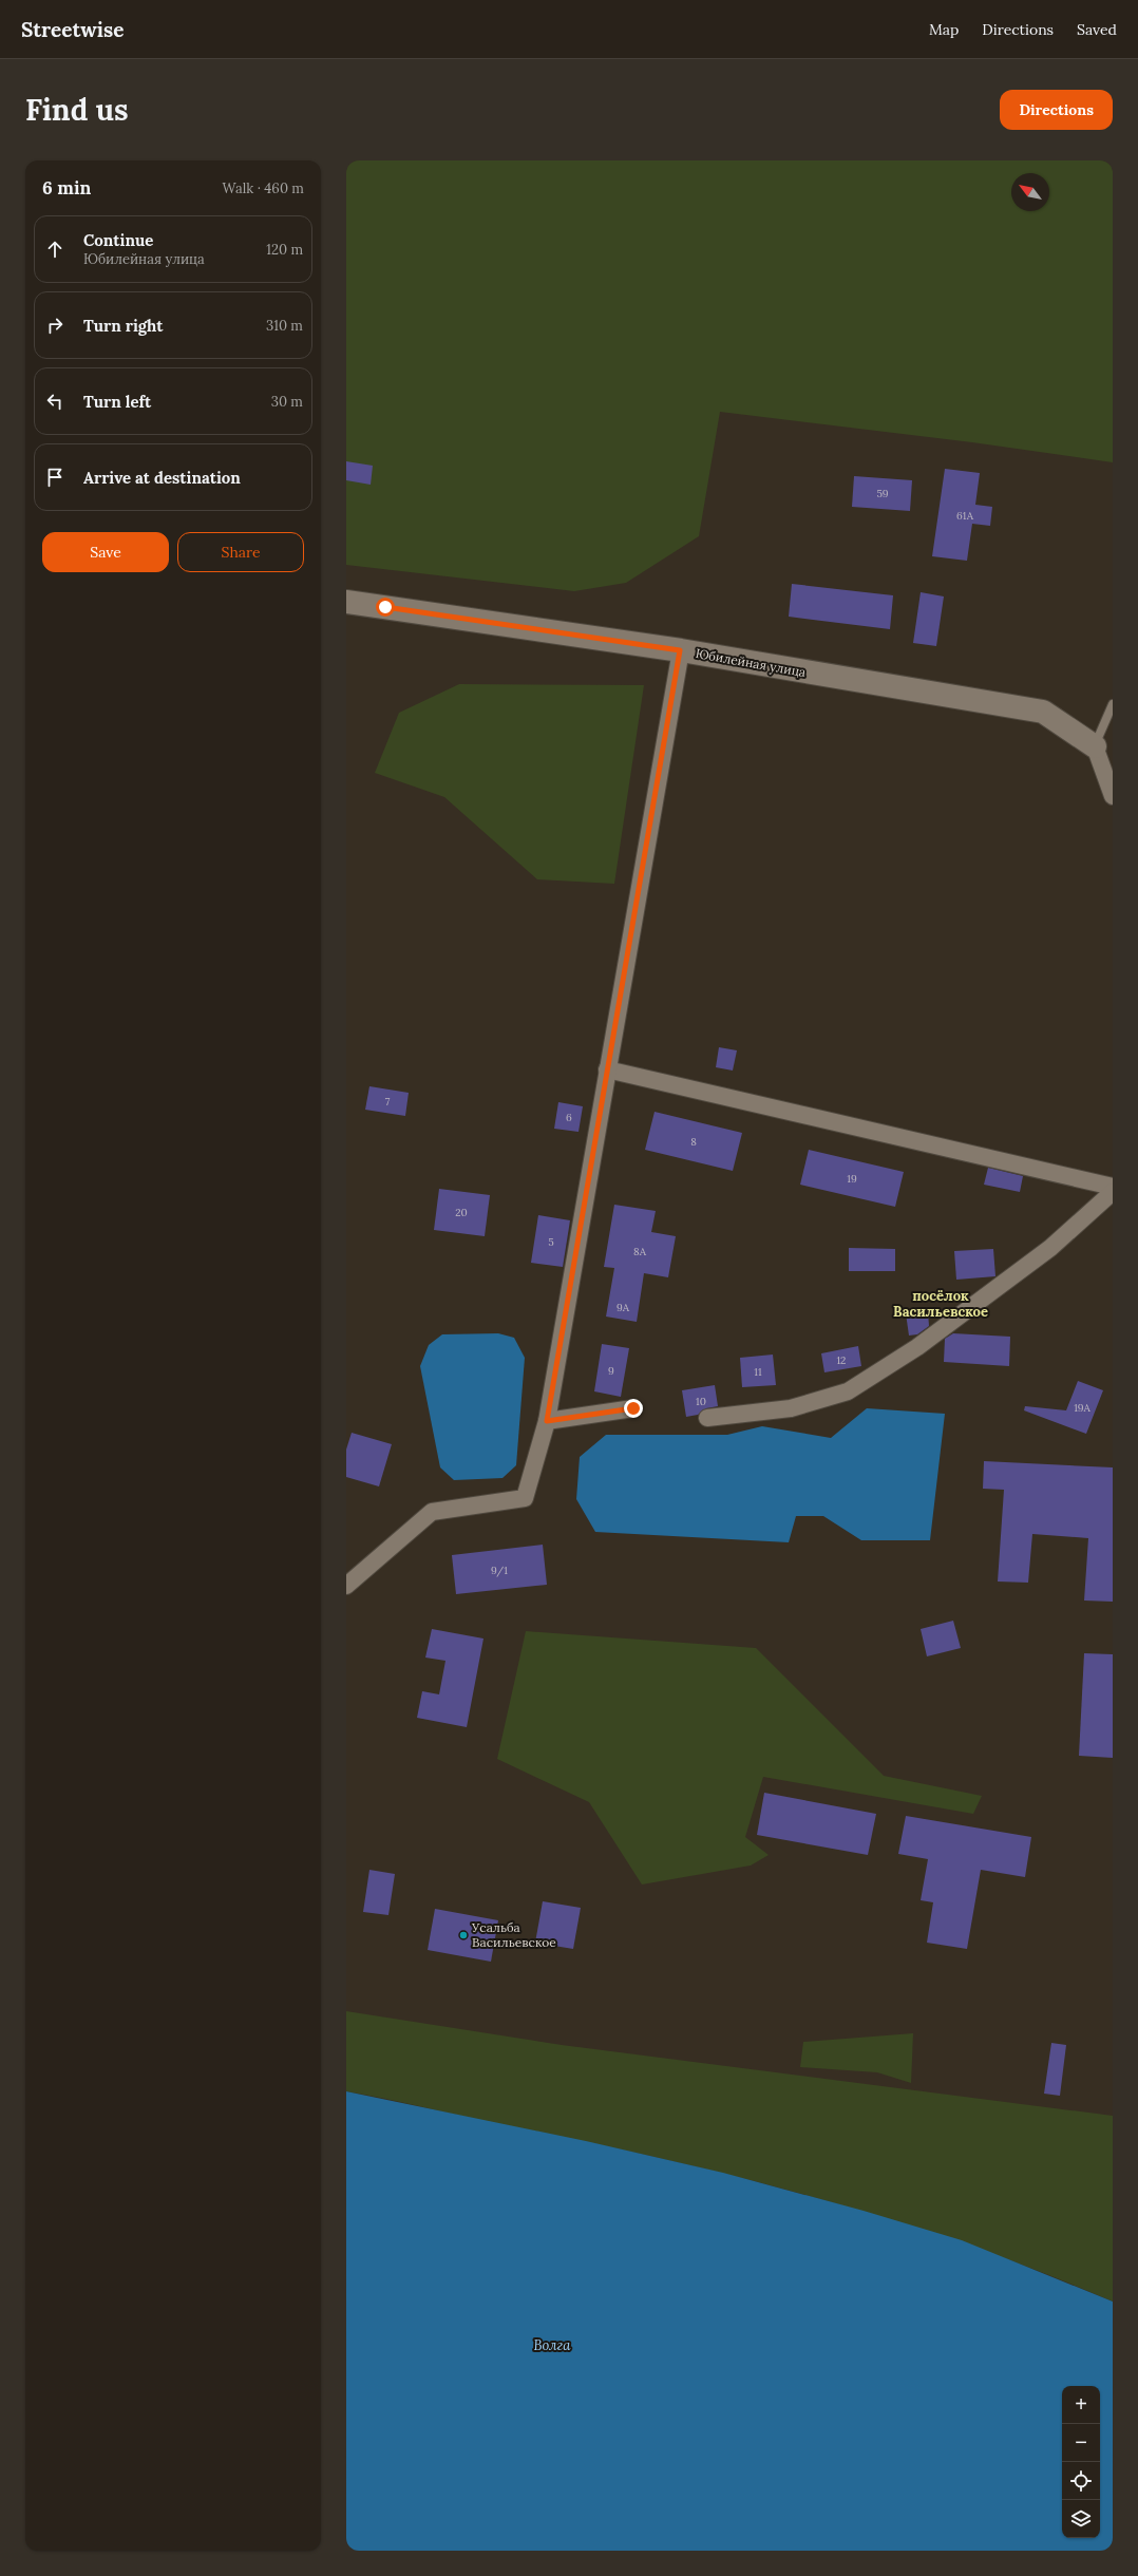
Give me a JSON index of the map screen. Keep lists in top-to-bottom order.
{
  "streets": {
    "street": ["Юбилейная улица"]
  },
  "districts": ["посёлок Васильевское"],
  "water": ["Волга"],
  "places": ["Усальба Васильевское"],
  "house_numbers": [
    "59",
    "61А",
    "7",
    "6",
    "8",
    "19",
    "20",
    "5",
    "8А",
    "9А",
    "12",
    "9",
    "11",
    "10",
    "19А",
    "9/1"
  ],
  "north": "top left",
  "page": {
    "header": "Streetwise",
    "nav": ["Map", "Directions", "Saved"],
    "buttons": [
      "Directions",
      ["Save", "Share"]
    ],
    "title": "Find us",
    "heading": ["6 min", "Walk · 460 m"],
    "list": [
      ["Continue", "Юбилейная улица", "120 m"],
      ["Turn right", "310 m"],
      ["Turn left", "30 m"],
      "Arrive at destination"
    ],
    "map_buttons": ["+", "−"]
  }
}
